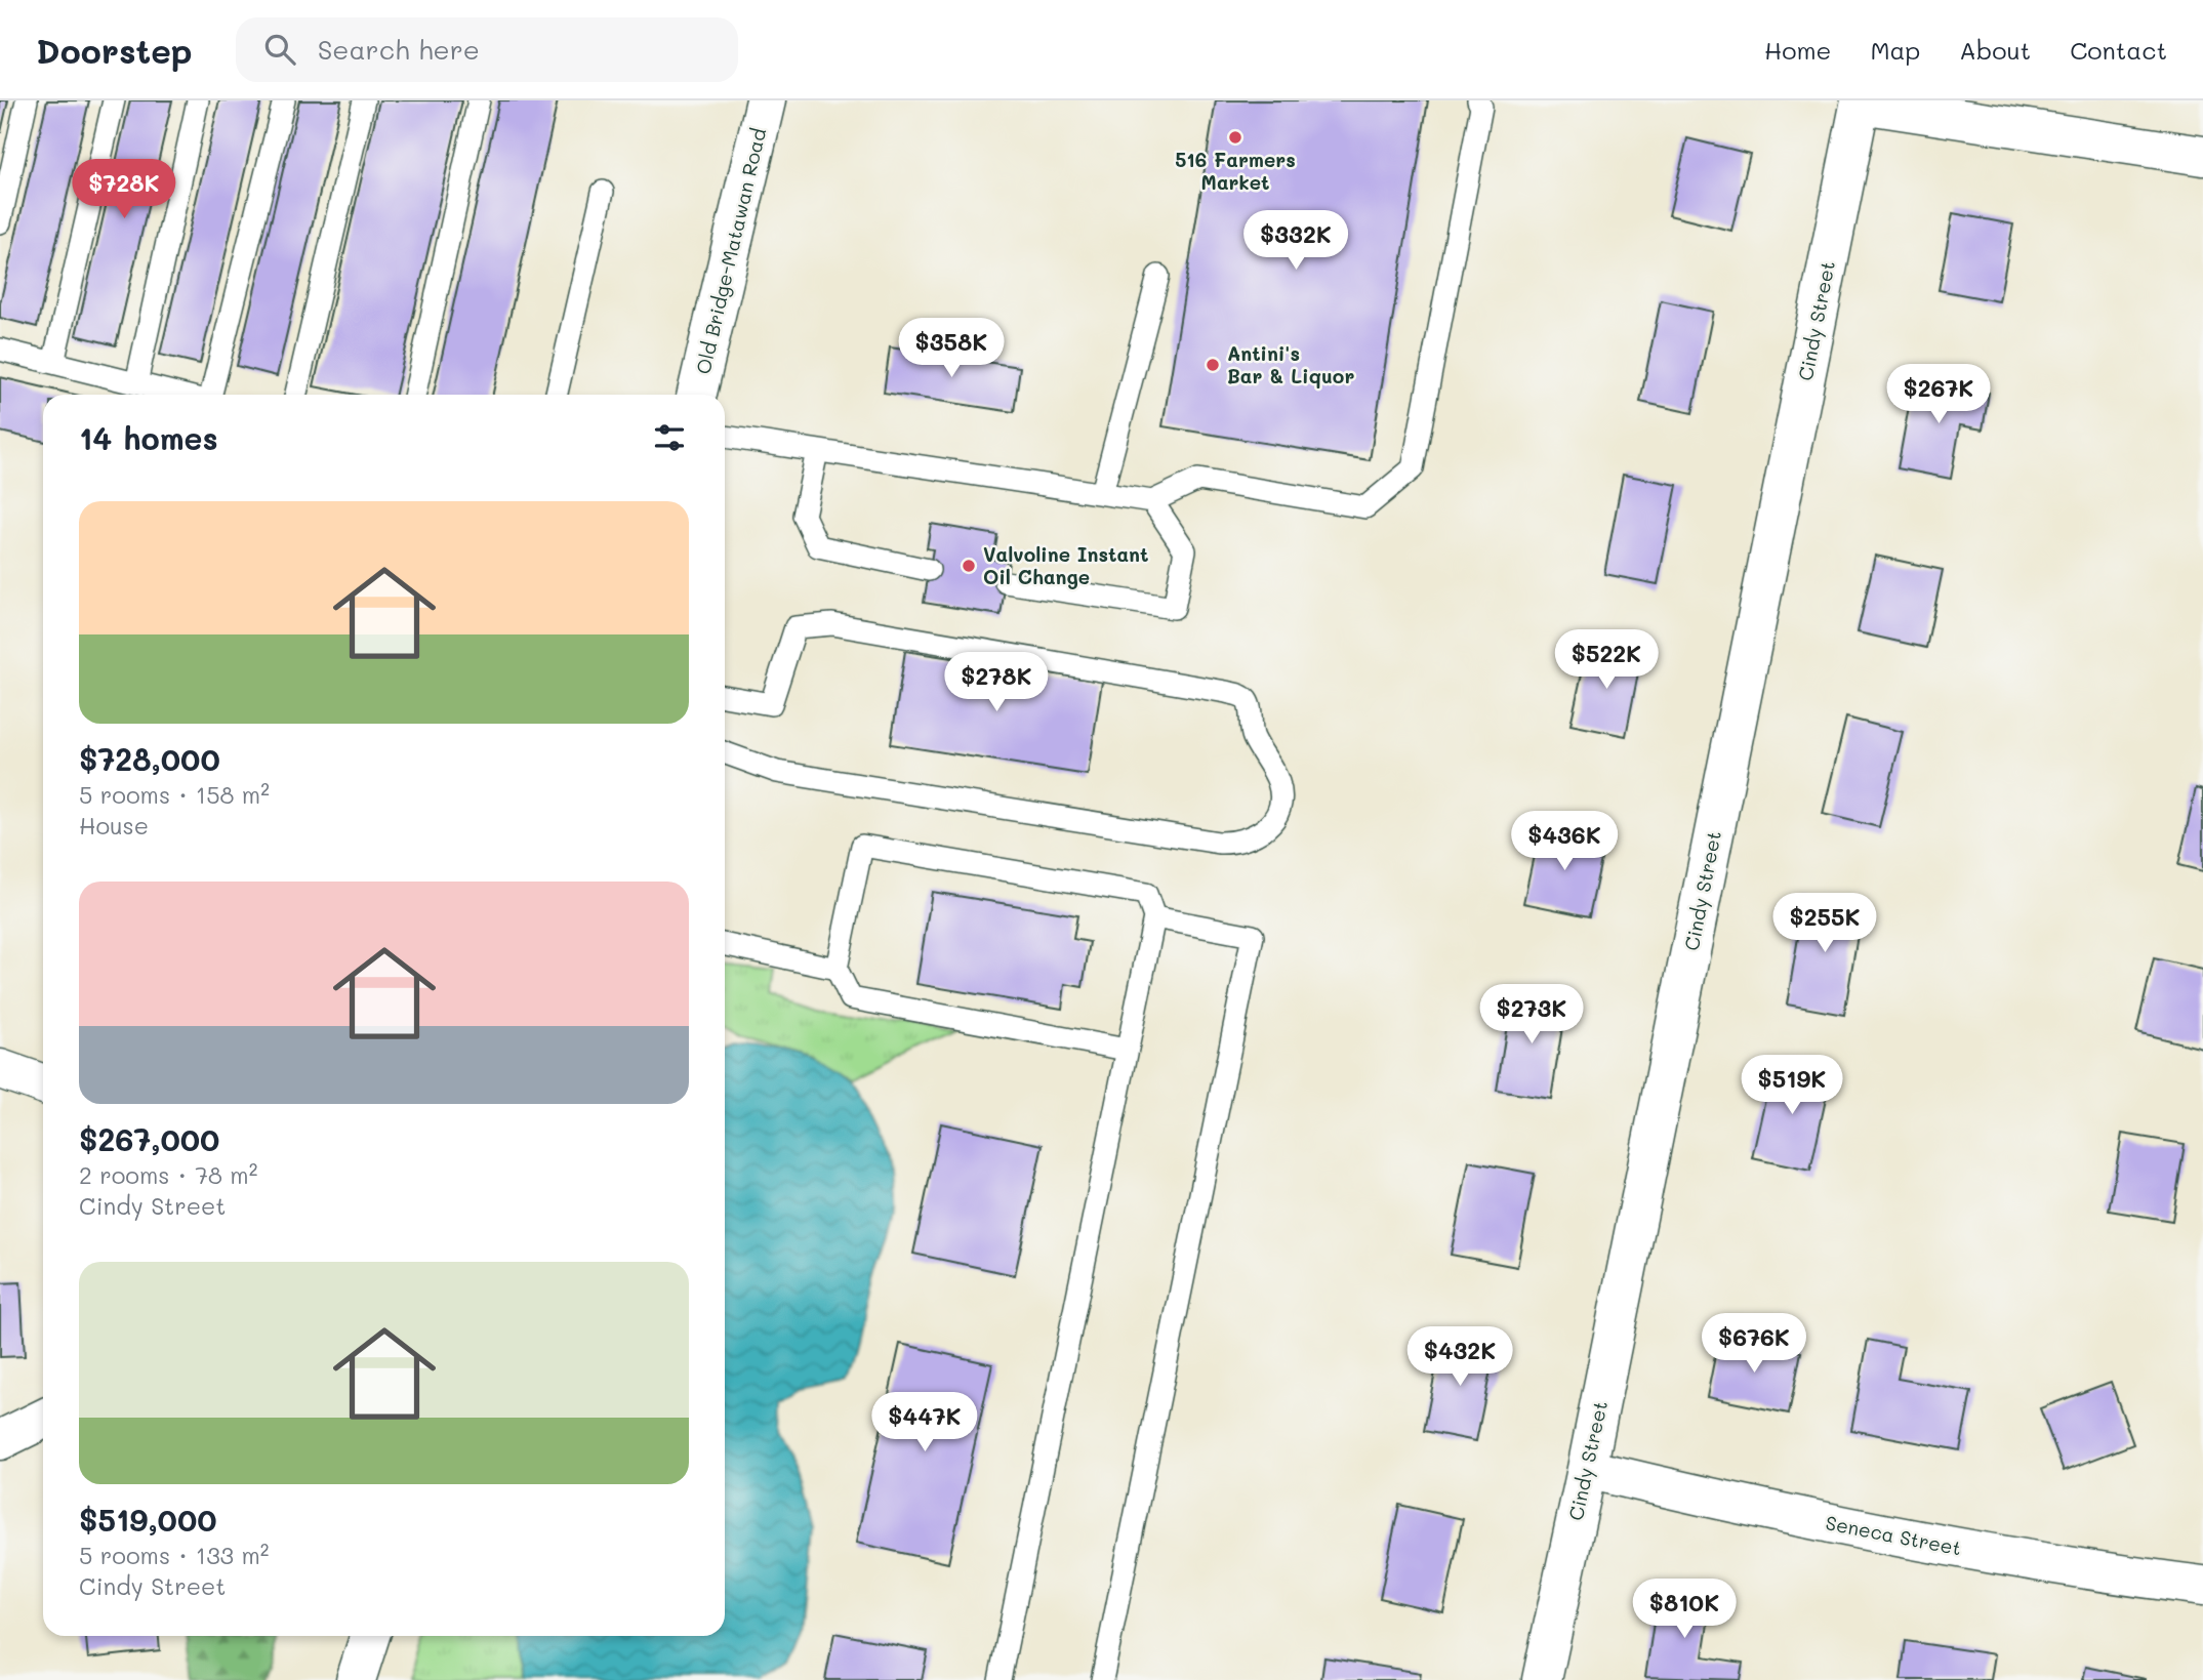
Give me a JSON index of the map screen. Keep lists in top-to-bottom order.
{
  "streets": {
    "street": ["Old Bridge-Matawan Road", "Cindy Street", "Seneca Street"]
  },
  "crossings": [
    ["Cindy Street", "Seneca Street"]
  ],
  "places": ["516 Farmers Market", "Antini's Bar & Liquor", "Valvoline Instant Oil Change"],
  "page": {
    "header": "Doorstep",
    "search": "Search here",
    "nav": [
      "Home",
      "Map",
      "About",
      "Contact"
    ],
    "price": [
      "$728K",
      "$332K",
      "$358K",
      "$267K",
      "$522K",
      "$278K",
      "$436K",
      "$255K",
      "$273K",
      "$519K",
      "$676K",
      "$432K",
      "$447K",
      "$810K"
    ],
    "heading": "14 homes",
    "list": [
      {
        "name": "$728,000",
        "note": "5 rooms · 158 m² · House"
      },
      {
        "name": "$267,000",
        "note": "2 rooms · 78 m² · Cindy Street"
      },
      {
        "name": "$519,000",
        "note": "5 rooms · 133 m² · Cindy Street"
      }
    ]
  }
}
